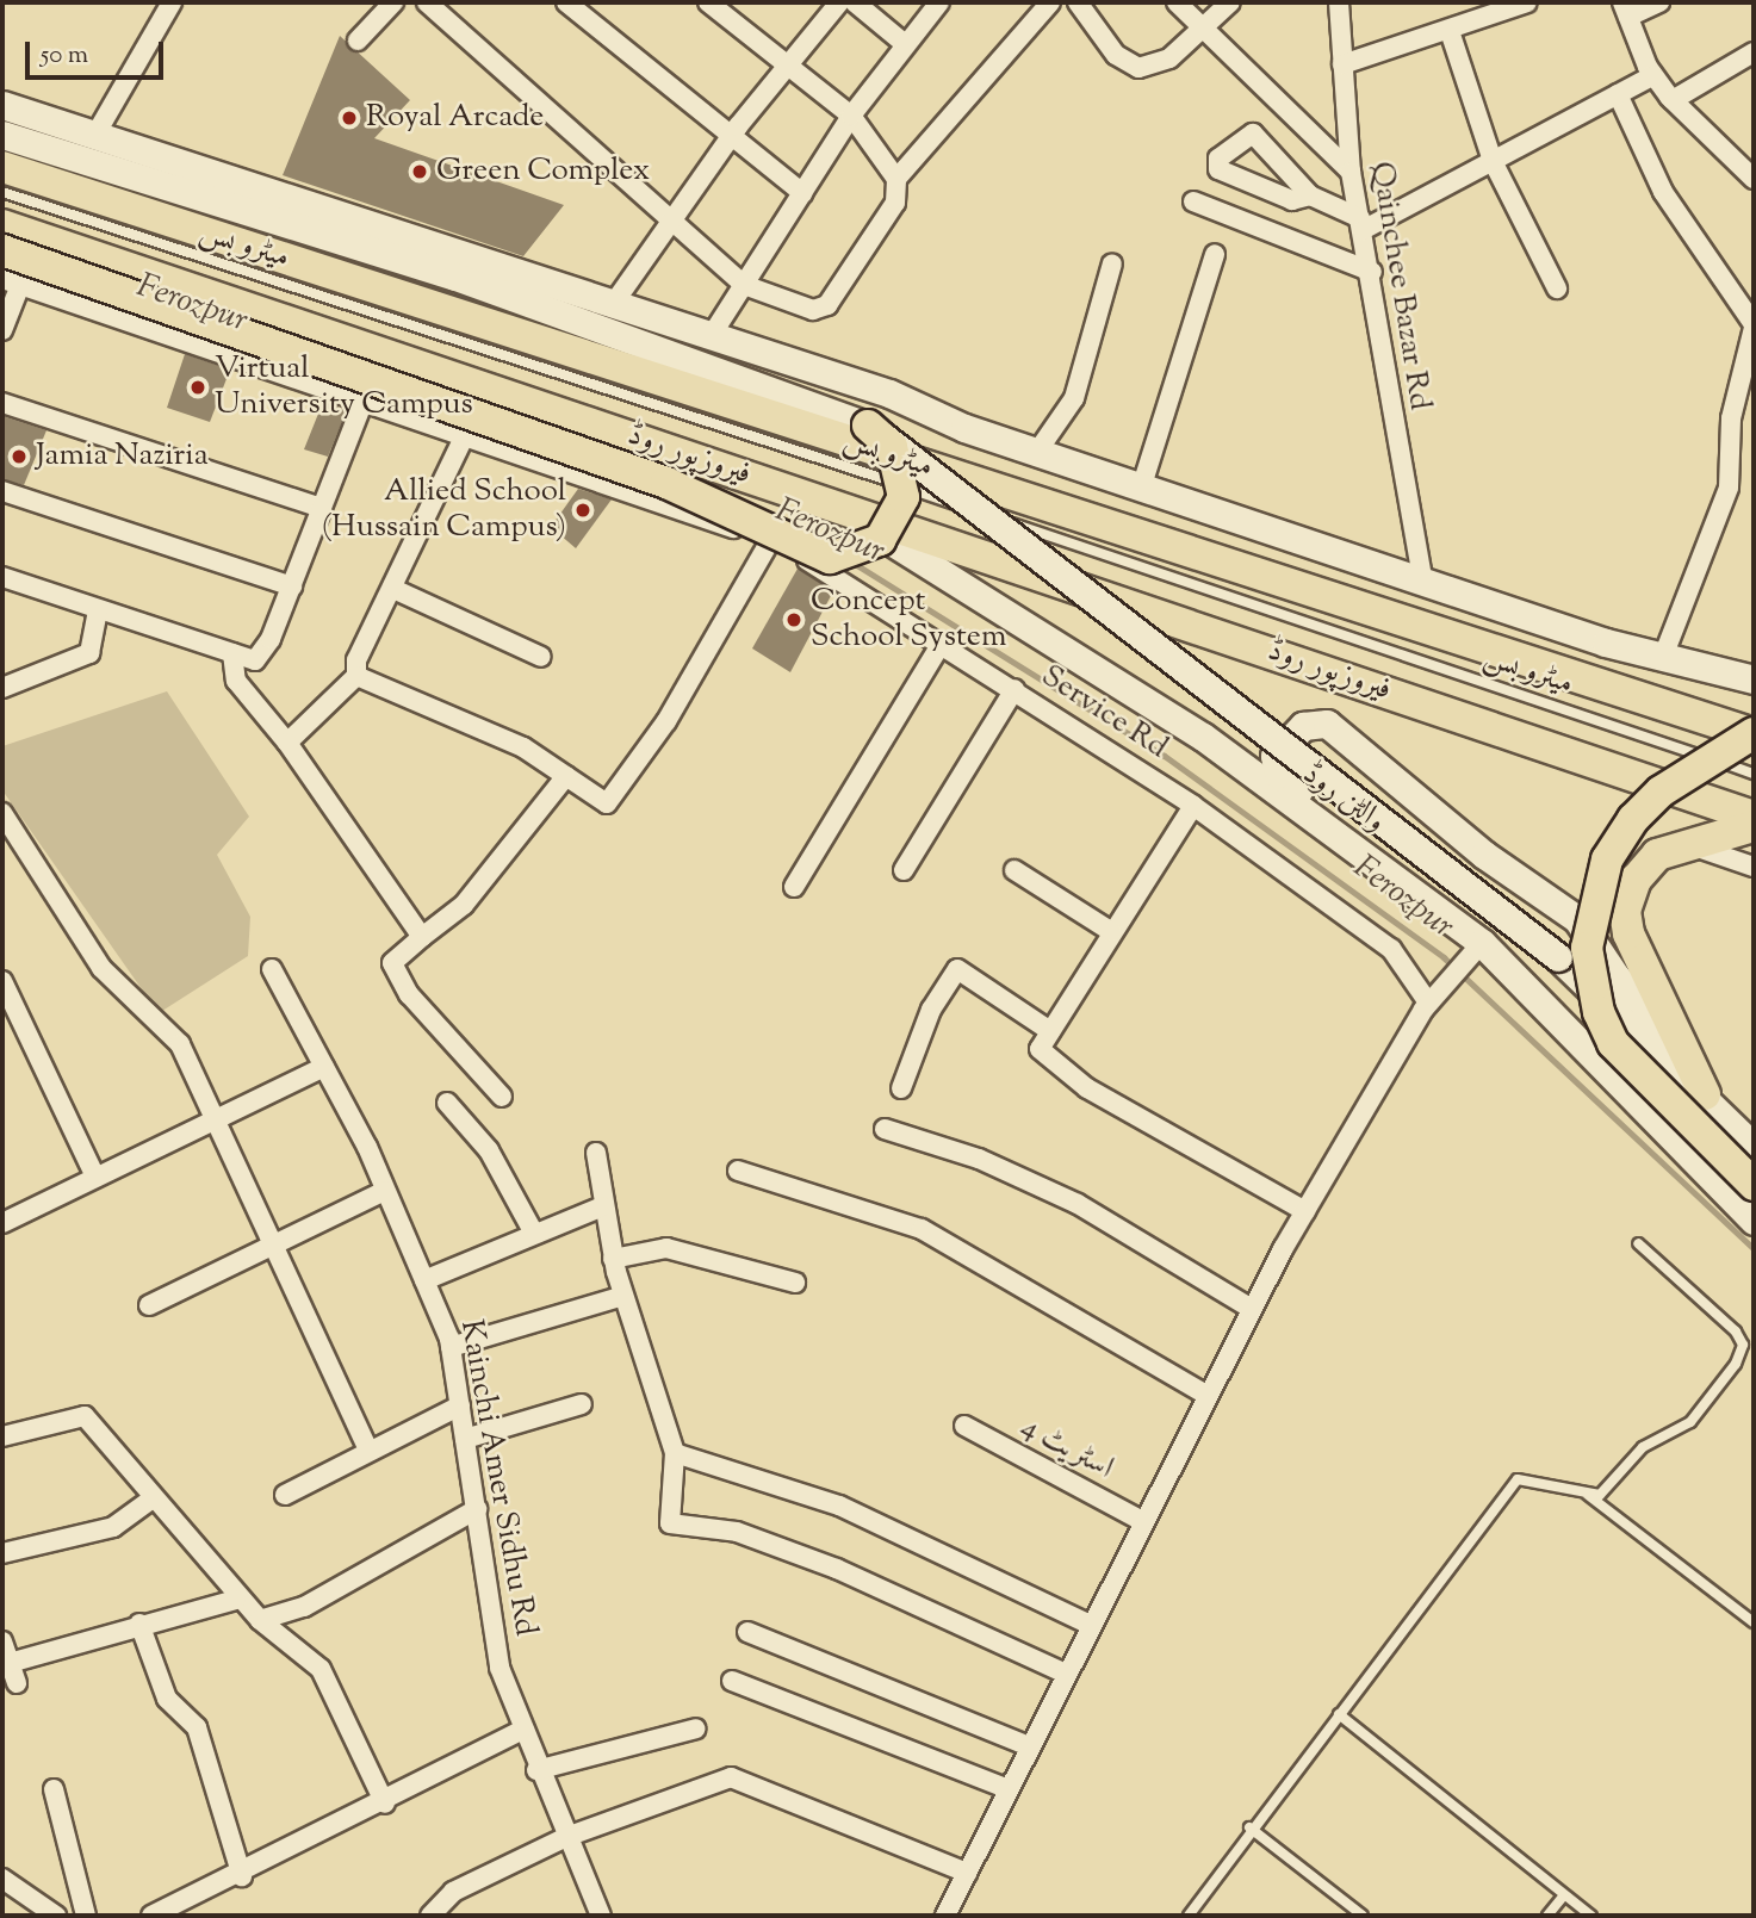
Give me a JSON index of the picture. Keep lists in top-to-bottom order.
{
  "streets": {
    "main road": ["فیروزپور روڈ", "والٹن روڈ"],
    "street": [
      "Qainchee Bazar Rd",
      "Service Rd",
      "اسٹریٹ 4",
      "Kainchi Amer Sidhu Rd"
    ],
    "lane": ["میٹرو بس"]
  },
  "crossings": [
    ["فیروزپور روڈ", "والٹن روڈ"]
  ],
  "water": ["Ferozpur"],
  "places": [
    "Royal Arcade",
    "Green Complex",
    "Virtual University Campus",
    "Jamia Naziria",
    "Allied School (Hussain Campus)",
    "Concept School System"
  ],
  "scale_bar": "50 m"
}
